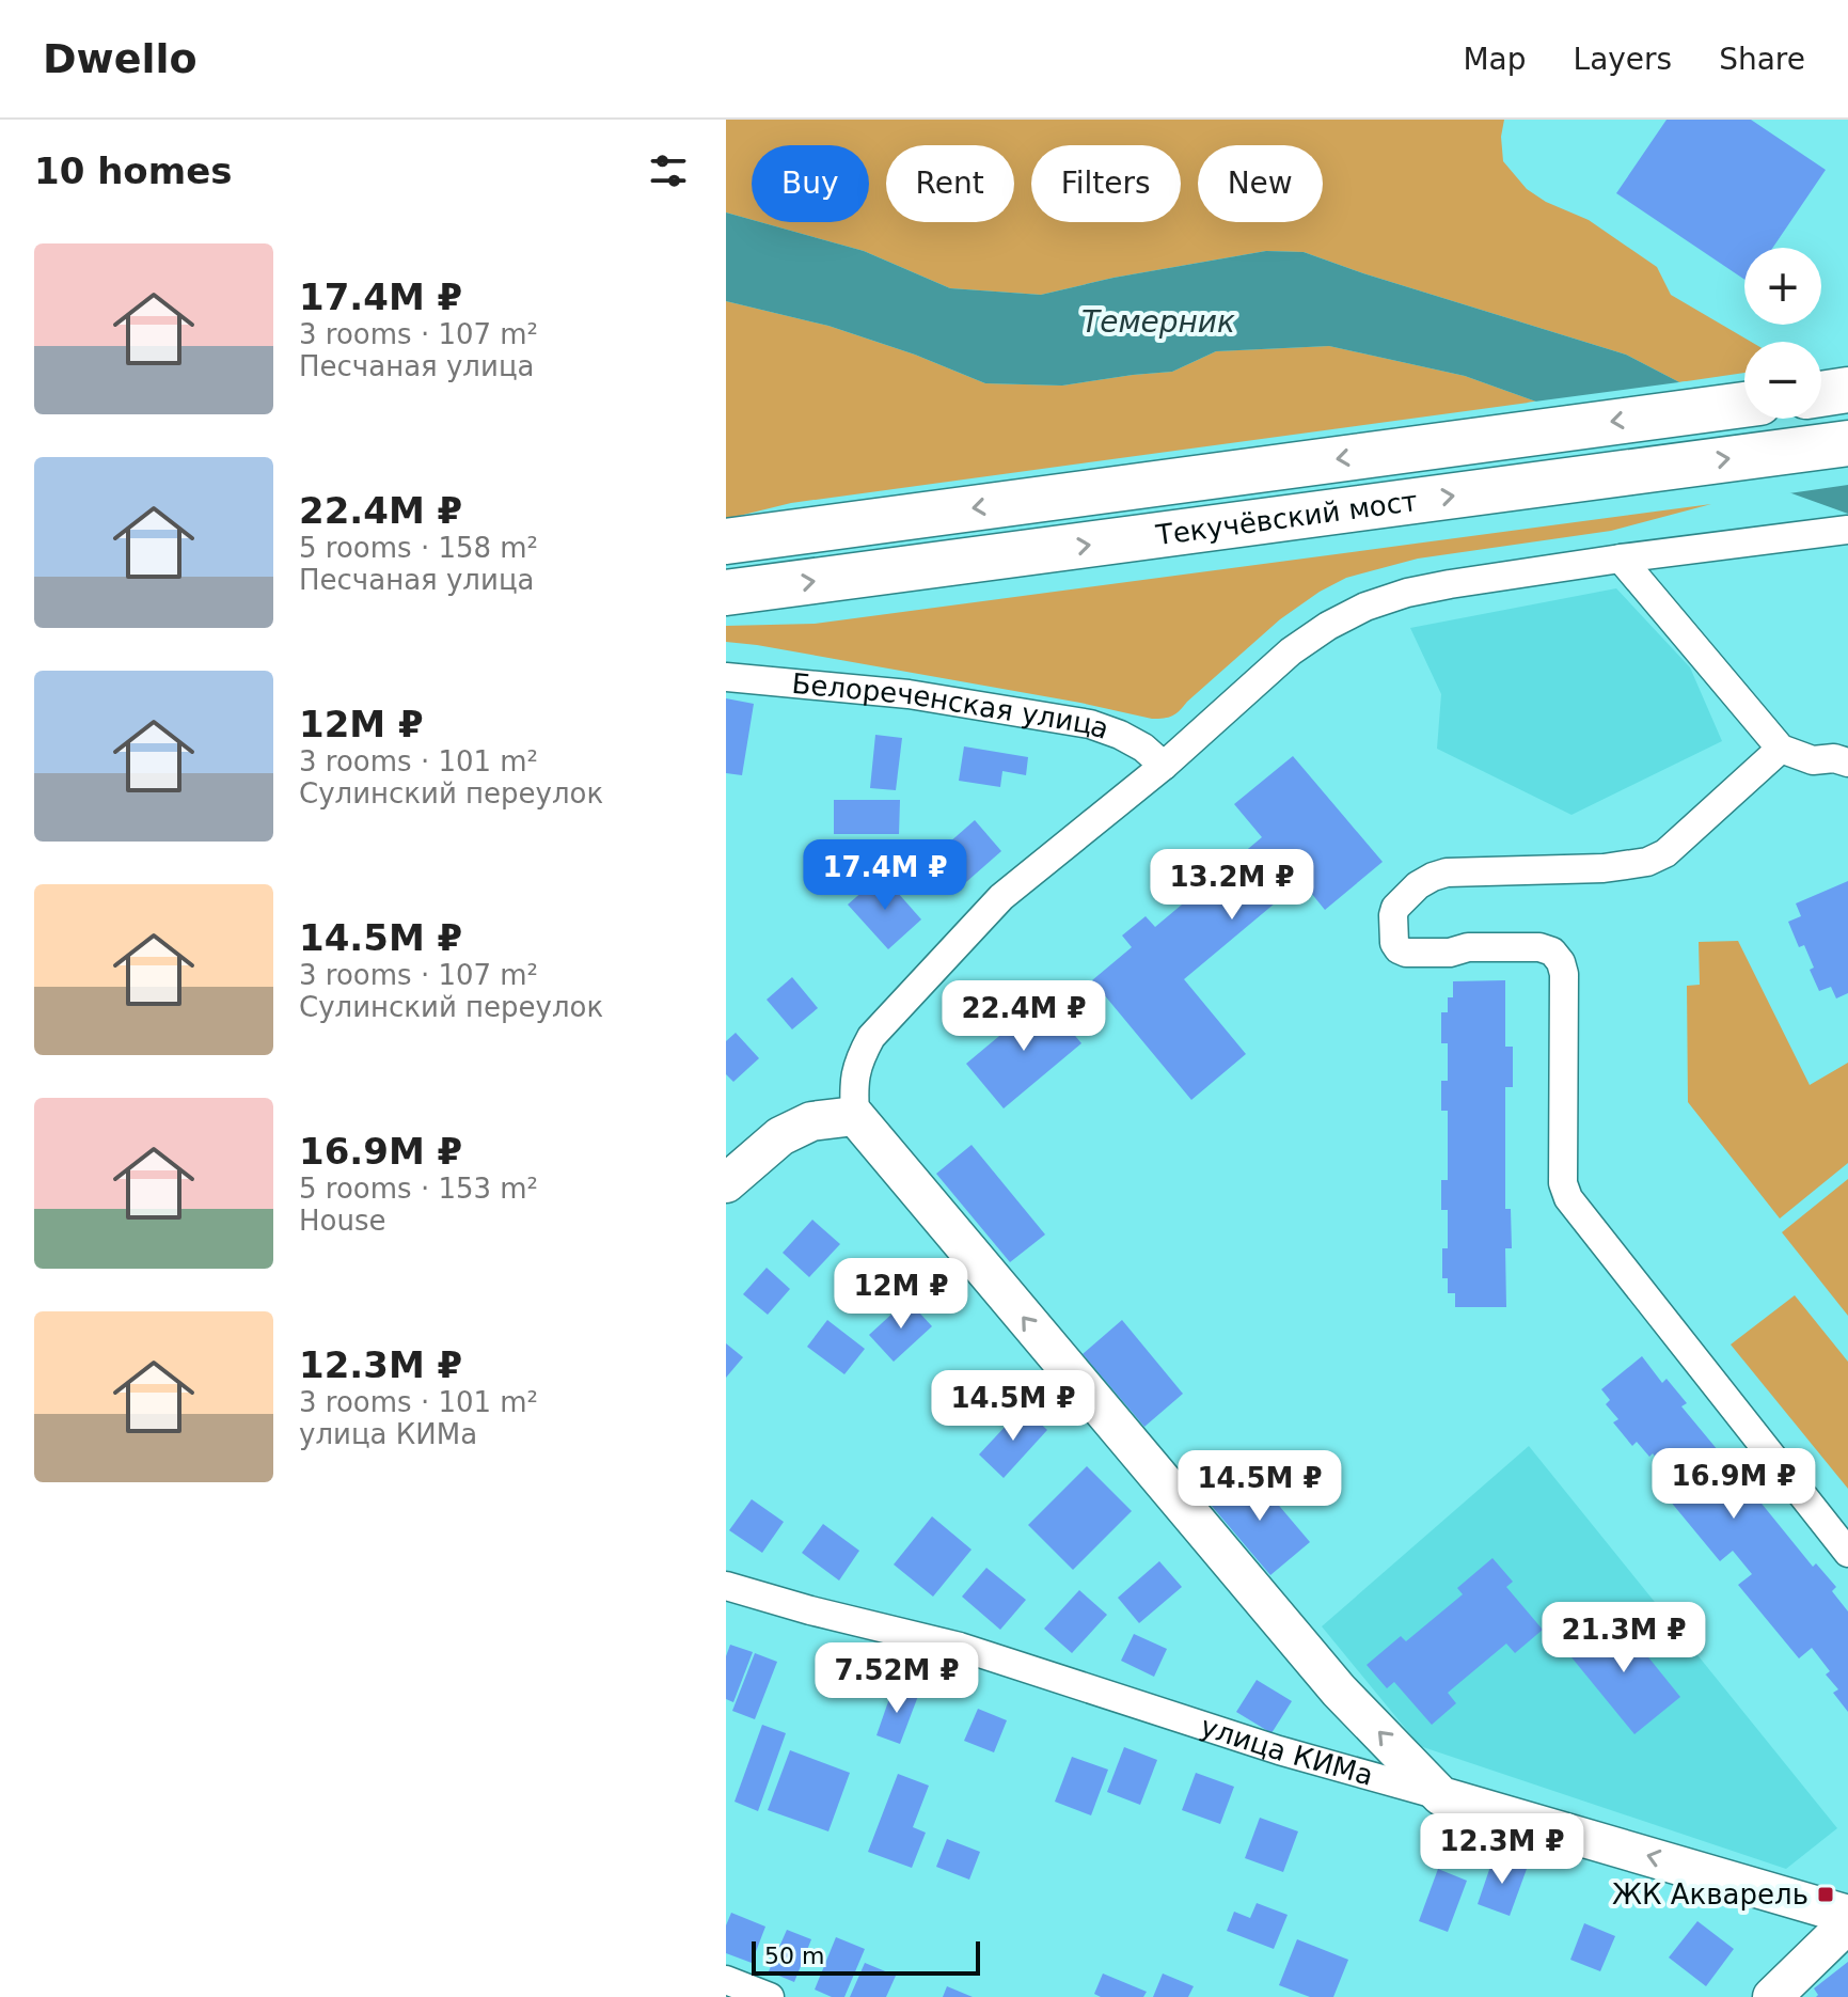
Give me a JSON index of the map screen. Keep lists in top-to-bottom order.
{
  "streets": {
    "main road": ["Текучёвский мост"],
    "street": ["Белореченская улица", "улица КИМа"]
  },
  "one_way": ["улица КИМа"],
  "water": ["Темерник"],
  "places": {
    "transit": ["ЖК Акварель"]
  },
  "scale_bar": "50 m",
  "page": {
    "header": "Dwello",
    "nav": ["Map", "Layers", "Share"],
    "heading": "10 homes",
    "chip": [
      "Buy",
      "Rent",
      "Filters",
      "New"
    ],
    "list": [
      {
        "name": "17.4M ₽",
        "note": "3 rooms · 107 m² · Песчаная улица"
      },
      {
        "name": "22.4M ₽",
        "note": "5 rooms · 158 m² · Песчаная улица"
      },
      {
        "name": "12M ₽",
        "note": "3 rooms · 101 m² · Сулинский переулок"
      },
      {
        "name": "14.5M ₽",
        "note": "3 rooms · 107 m² · Сулинский переулок"
      },
      {
        "name": "16.9M ₽",
        "note": "5 rooms · 153 m² · House"
      },
      {
        "name": "12.3M ₽",
        "note": "3 rooms · 101 m² · улица КИМа"
      }
    ],
    "map_buttons": ["+", "−"],
    "price": [
      "17.4M ₽",
      "13.2M ₽",
      "22.4M ₽",
      "12M ₽",
      "14.5M ₽",
      "16.9M ₽",
      "14.5M ₽",
      "21.3M ₽",
      "7.52M ₽",
      "12.3M ₽"
    ],
    "scale": "50 m"
  }
}
